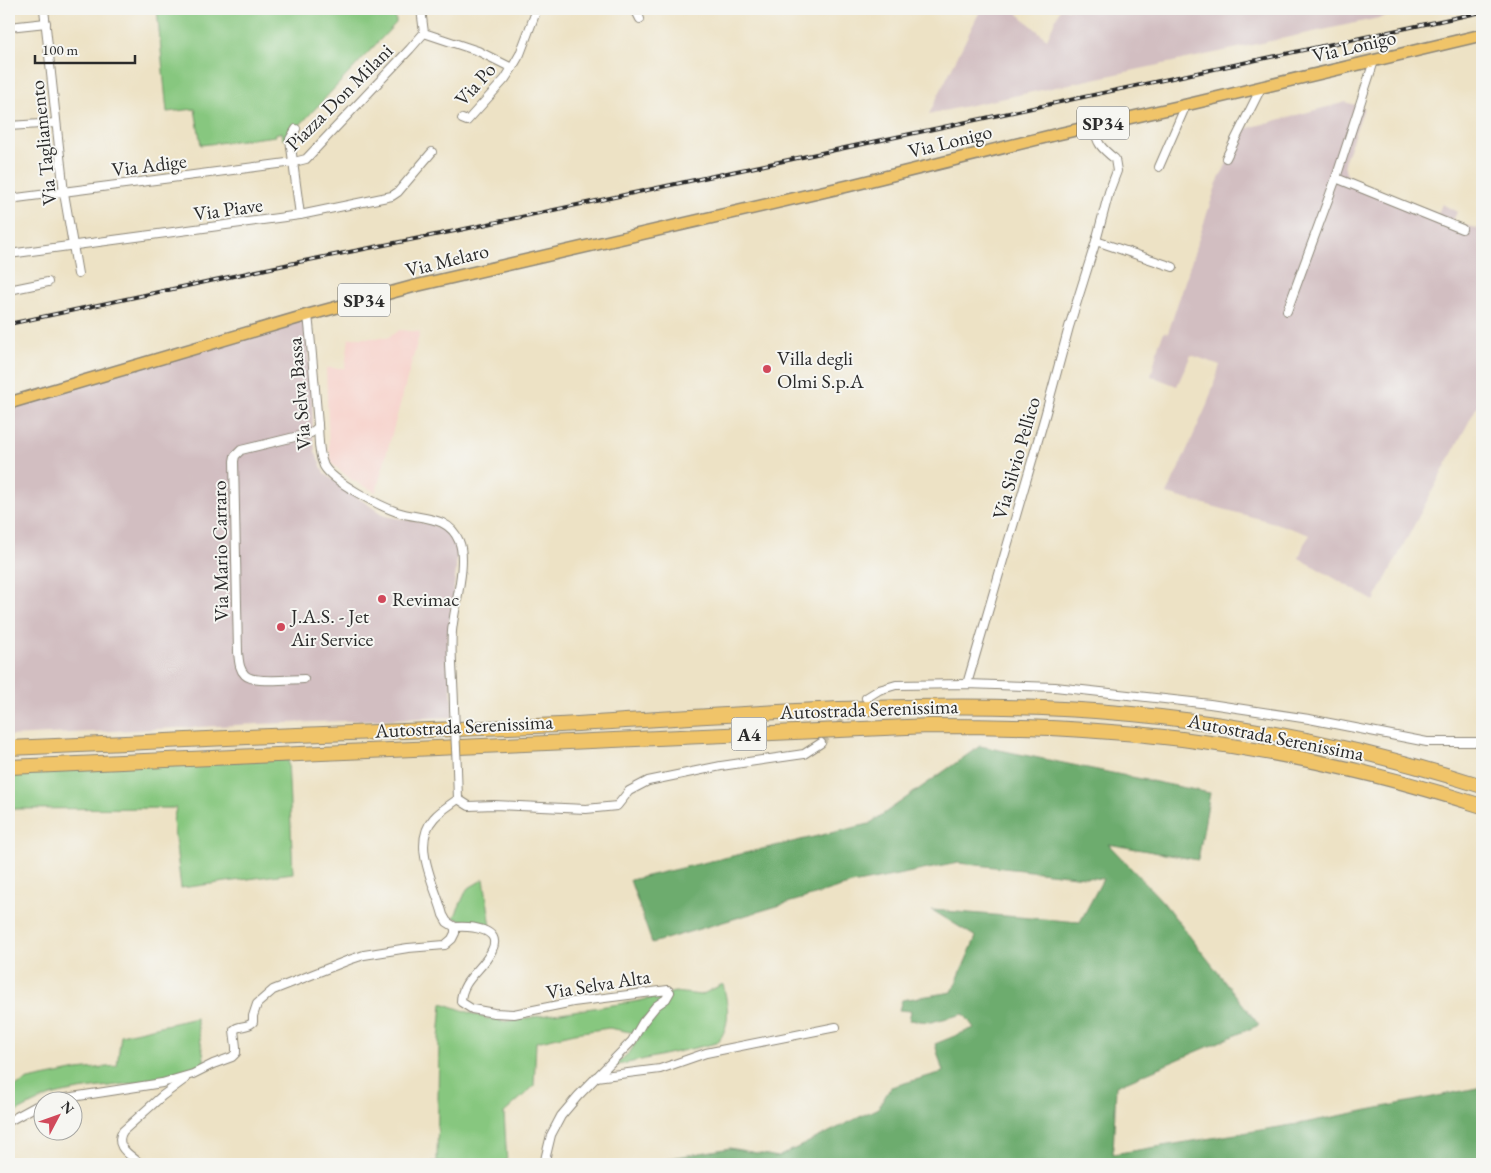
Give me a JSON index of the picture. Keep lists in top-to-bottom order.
{
  "streets": {
    "highway": ["Autostrada Serenissima", "A4"],
    "main road": ["Via Lonigo", "SP34", "Via Melaro"],
    "street": [
      "Via Po",
      "Piazza Don Milani",
      "Via Tagliamento",
      "Via Adige",
      "Via Piave",
      "Via Selva Bassa",
      "Via Silvio Pellico",
      "Via Mario Carraro",
      "Via Selva Alta"
    ]
  },
  "crossings": [
    ["Via Lonigo", "Via Melaro"],
    ["Via Lonigo", "Via Silvio Pellico"],
    ["Via Po", "Piazza Don Milani"],
    ["Piazza Don Milani", "Via Adige"],
    ["Piazza Don Milani", "Via Piave"],
    ["Via Tagliamento", "Via Adige"],
    ["Via Tagliamento", "Via Piave"],
    ["Via Melaro", "Via Selva Bassa"],
    ["Via Selva Bassa", "Via Mario Carraro"]
  ],
  "places": ["Villa degli Olmi S.p.A", "Revimac", "J.A.S. - Jet Air Service"],
  "scale_bar": "100 m",
  "north": "top right"
}
